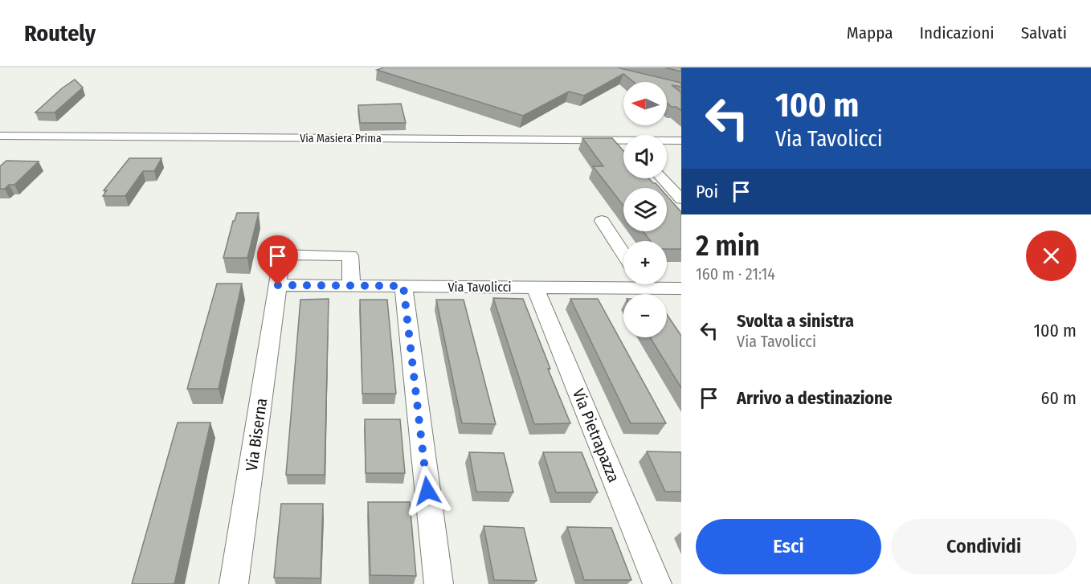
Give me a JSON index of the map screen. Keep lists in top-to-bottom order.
{
  "streets": {
    "street": [
      "Via Masiera Prima",
      "Via Tavolicci",
      "Via Biserna",
      "Via Pietrapazza"
    ]
  },
  "crossings": [
    ["Via Tavolicci", "Via Biserna"],
    ["Via Tavolicci", "Via Pietrapazza"]
  ],
  "north": "left",
  "page": {
    "header": "Routely",
    "nav": ["Mappa", "Indicazioni", "Salvati"],
    "turn": ["100 m", "Via Tavolicci"],
    "map_buttons": ["+", "−"],
    "then": "Poi",
    "heading": ["2 min", "160 m · 21:14"],
    "list": [
      {
        "name": "Svolta a sinistra",
        "note": "Via Tavolicci",
        "value": "100 m"
      },
      {
        "name": "Arrivo a destinazione",
        "value": "60 m"
      }
    ],
    "buttons": ["Esci", "Condividi"]
  }
}
